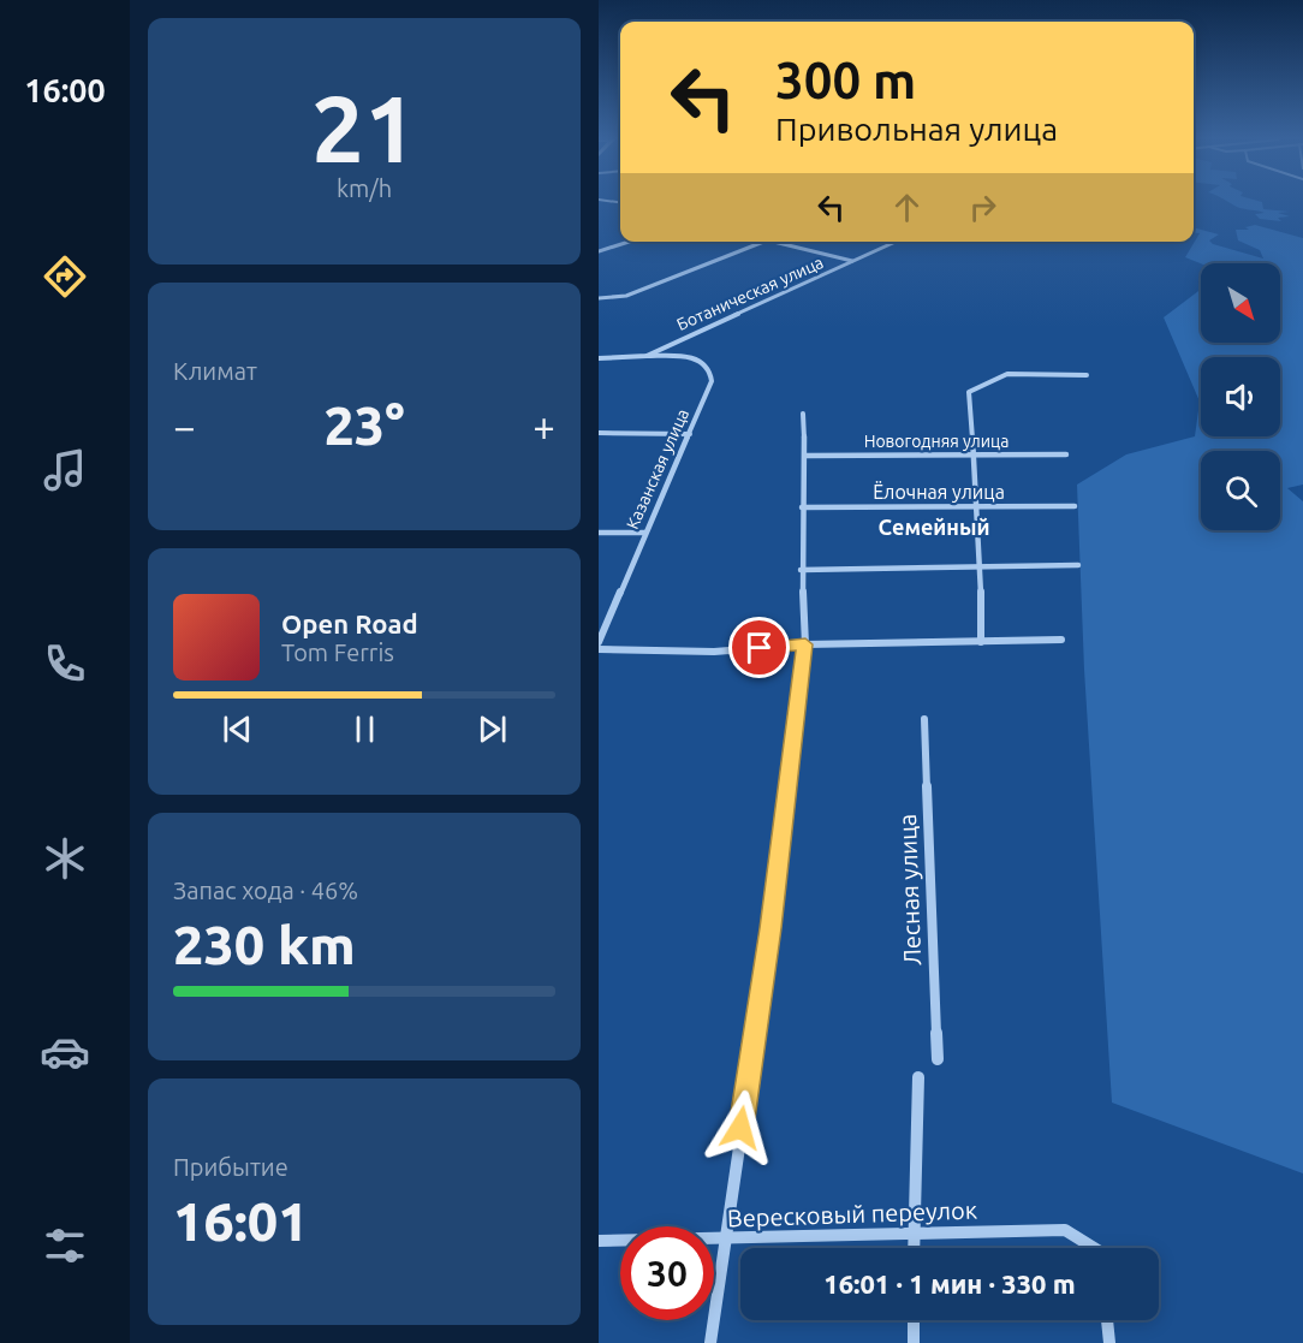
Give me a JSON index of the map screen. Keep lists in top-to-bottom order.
{
  "streets": {
    "street": [
      "Ботаническая улица",
      "Новогодняя улица",
      "Казанская улица",
      "Ёлочная улица",
      "Лесная улица",
      "Вересковый переулок"
    ]
  },
  "crossings": [
    ["Ботаническая улица", "Казанская улица"]
  ],
  "districts": ["Семейный"],
  "north": "bottom right",
  "page": {
    "tabs": "16:00",
    "tile": [
      ["21", "km/h"],
      "Климат",
      ["Запас хода · 46%", "230 km"],
      ["Прибытие", "16:01"]
    ],
    "turn": ["300 m", "Привольная улица"],
    "heat": ["−", "23°", "+"],
    "song": ["Open Road", "Tom Ferris"],
    "limit": "30",
    "trip": "16:01 · 1 мин · 330 m"
  }
}
